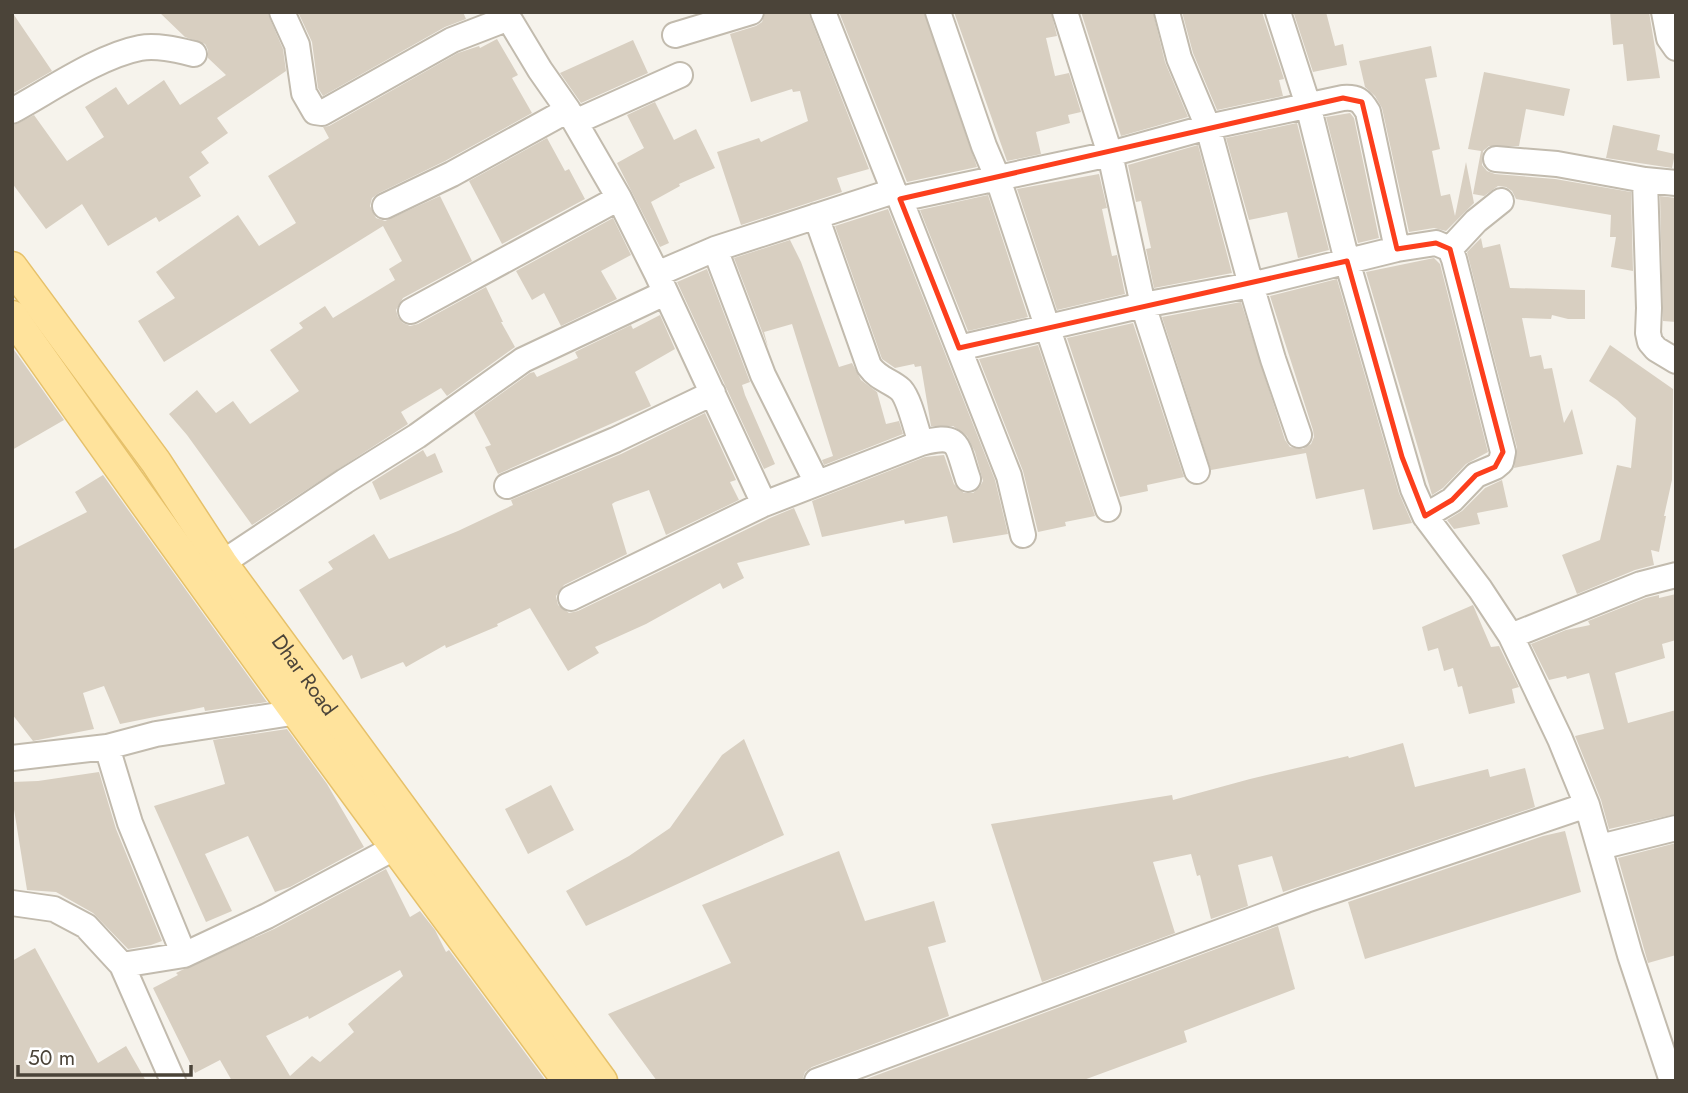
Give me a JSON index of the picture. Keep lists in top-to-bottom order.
{
  "streets": {
    "main road": ["Dhar Road"]
  },
  "scale_bar": "50 m"
}
